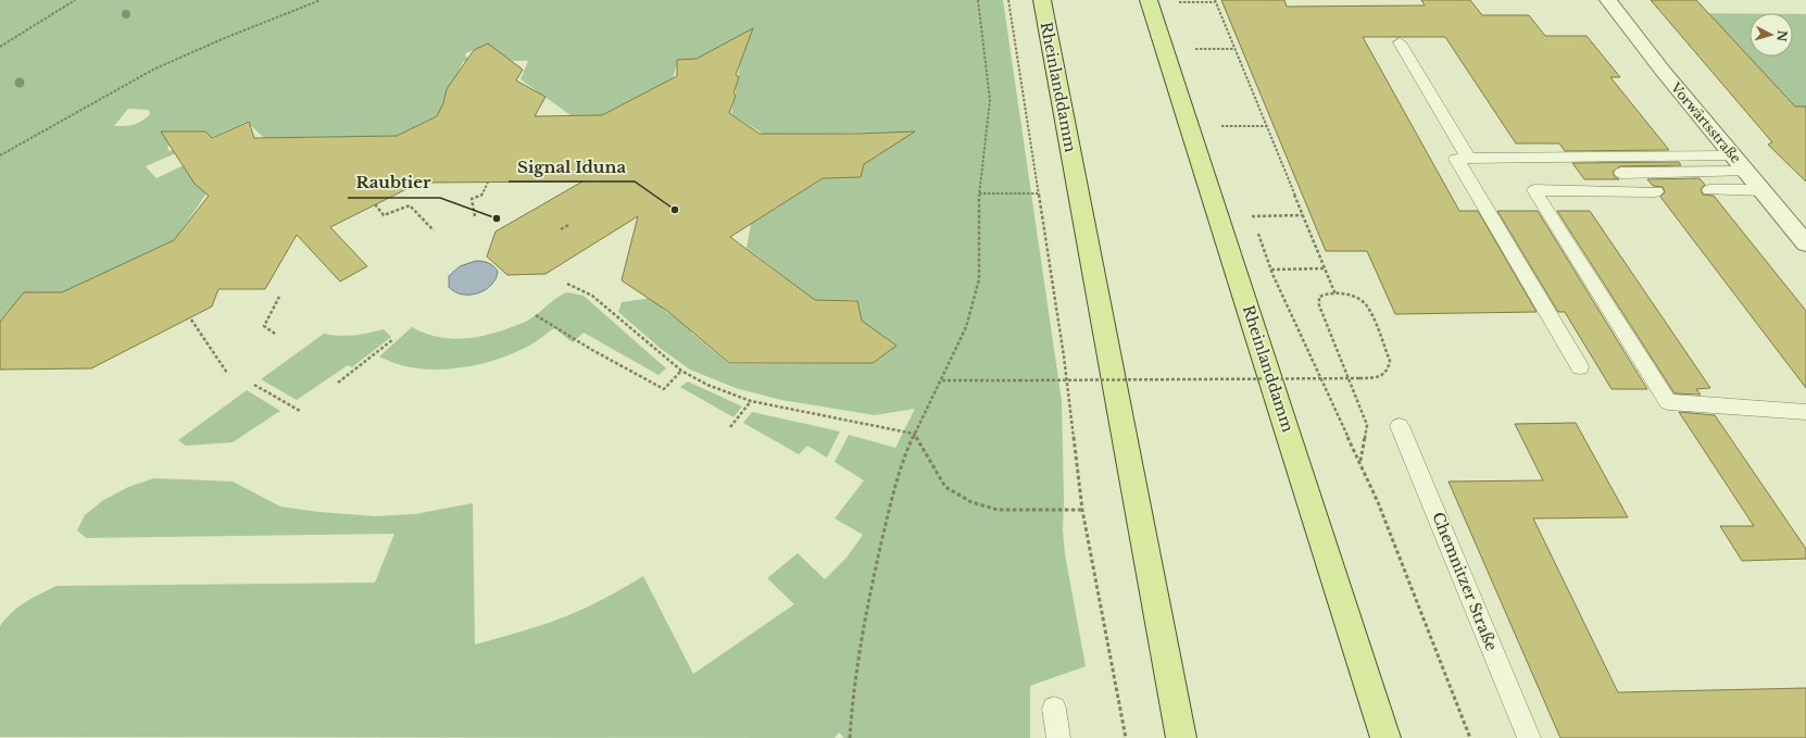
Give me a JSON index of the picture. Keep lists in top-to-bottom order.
{
  "streets": {
    "main road": ["Rheinlanddamm"],
    "street": ["Vorwärtsstraße"],
    "lane": ["Chemnitzer Straße"]
  },
  "places": ["Signal Iduna", "Raubtier"],
  "north": "right"
}
